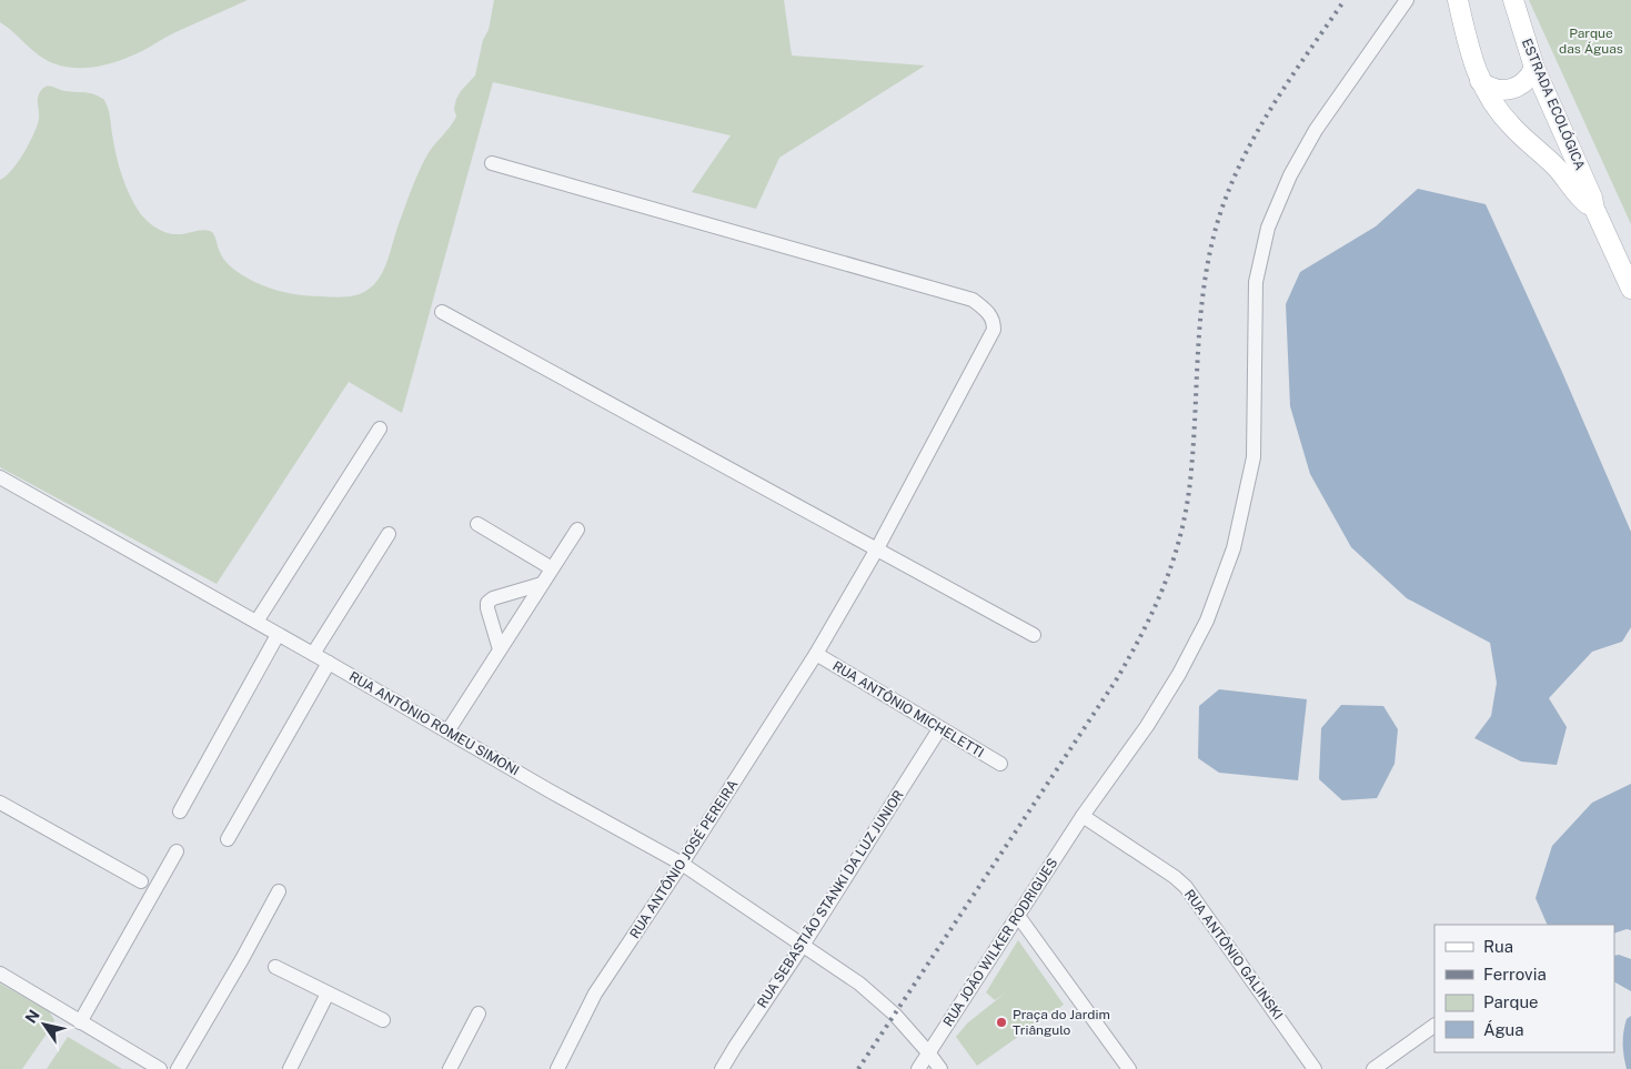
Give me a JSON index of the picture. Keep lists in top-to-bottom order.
{
  "streets": {
    "street": [
      "ESTRADA ECOLÓGICA",
      "RUA ANTÔNIO MICHELETTI",
      "RUA ANTÔNIO ROMEU SIMONI",
      "RUA ANTÔNIO JOSÉ PEREIRA",
      "RUA SEBASTIÃO STANKI DA LUZ JUNIOR",
      "RUA JOÃO WILKER RODRIGUES",
      "RUA ANTÔNIO GALINSKI"
    ]
  },
  "crossings": [
    ["RUA ANTÔNIO MICHELETTI", "RUA ANTÔNIO JOSÉ PEREIRA"],
    ["RUA ANTÔNIO MICHELETTI", "RUA SEBASTIÃO STANKI DA LUZ JUNIOR"],
    ["RUA ANTÔNIO ROMEU SIMONI", "RUA ANTÔNIO JOSÉ PEREIRA"],
    ["RUA ANTÔNIO ROMEU SIMONI", "RUA SEBASTIÃO STANKI DA LUZ JUNIOR"],
    ["RUA ANTÔNIO ROMEU SIMONI", "RUA JOÃO WILKER RODRIGUES"],
    ["RUA JOÃO WILKER RODRIGUES", "RUA ANTÔNIO GALINSKI"]
  ],
  "parks": ["Parque das Águas"],
  "places": ["Praça do Jardim Triângulo"],
  "legend": [
    "Rua",
    "Ferrovia",
    "Parque",
    "Água"
  ],
  "north": "top left"
}
